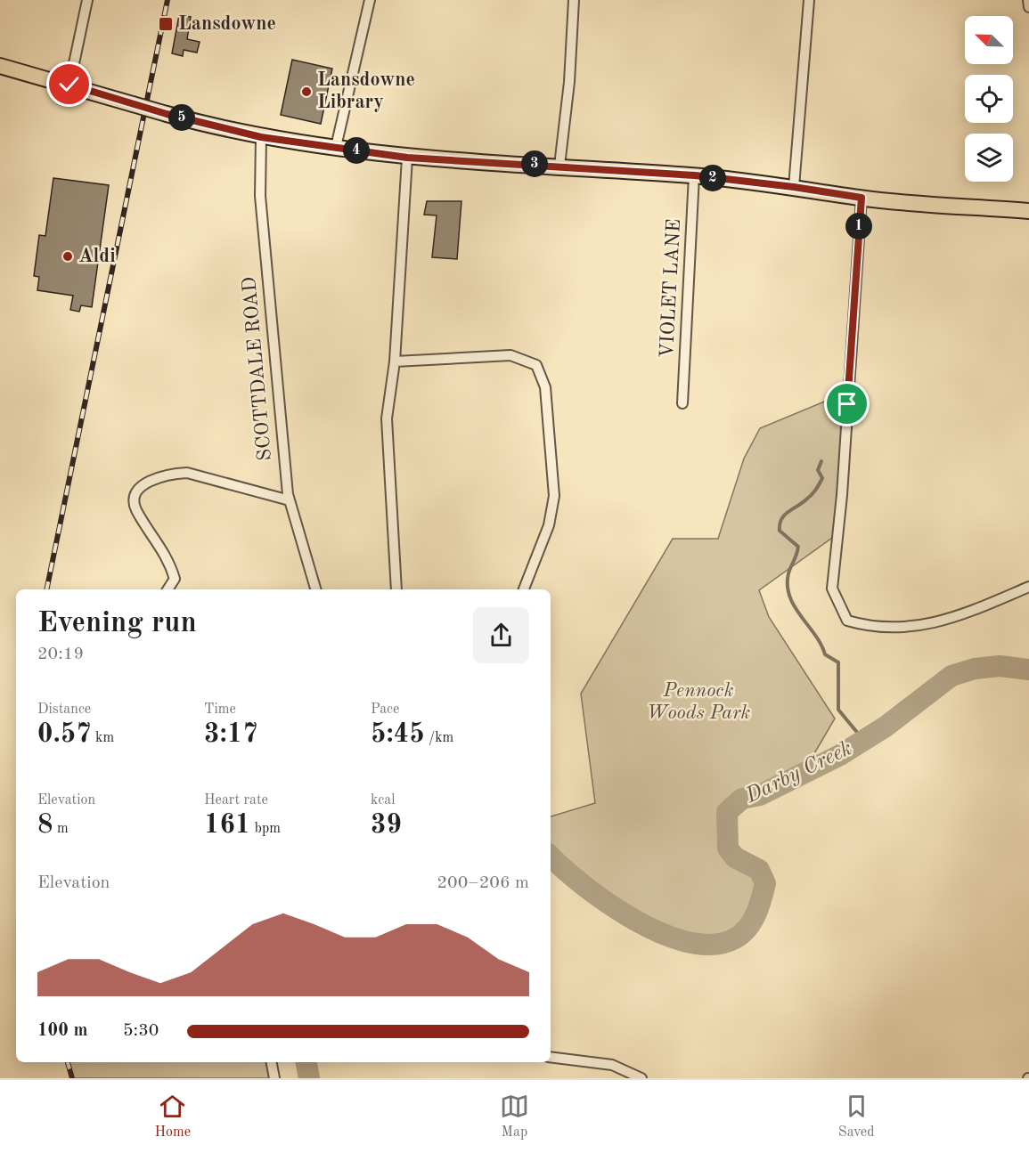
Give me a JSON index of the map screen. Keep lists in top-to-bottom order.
{
  "streets": {
    "street": ["VIOLET LANE", "SCOTTDALE ROAD"]
  },
  "water": ["Darby Creek"],
  "parks": ["Pennock Woods Park"],
  "places": {
    "transit": ["Lansdowne"],
    "other": ["Lansdowne Library", "Aldi"]
  },
  "north": "top left",
  "page": {
    "pins": [
      "5",
      "4",
      "3",
      "2",
      "1"
    ],
    "heading": ["Evening run", "20:19"],
    "stats": [
      ["Distance", "0.57 km"],
      ["Time", "3:17"],
      ["Pace", "5:45 /km"],
      ["Elevation", "8 m"],
      ["Heart rate", "161 bpm"],
      ["kcal", "39"]
    ],
    "chart": ["Elevation", "200–206 m"],
    "list": [
      {
        "name": "100 m",
        "note": "5:30"
      }
    ],
    "tabs": ["Home", "Map", "Saved"]
  }
}
